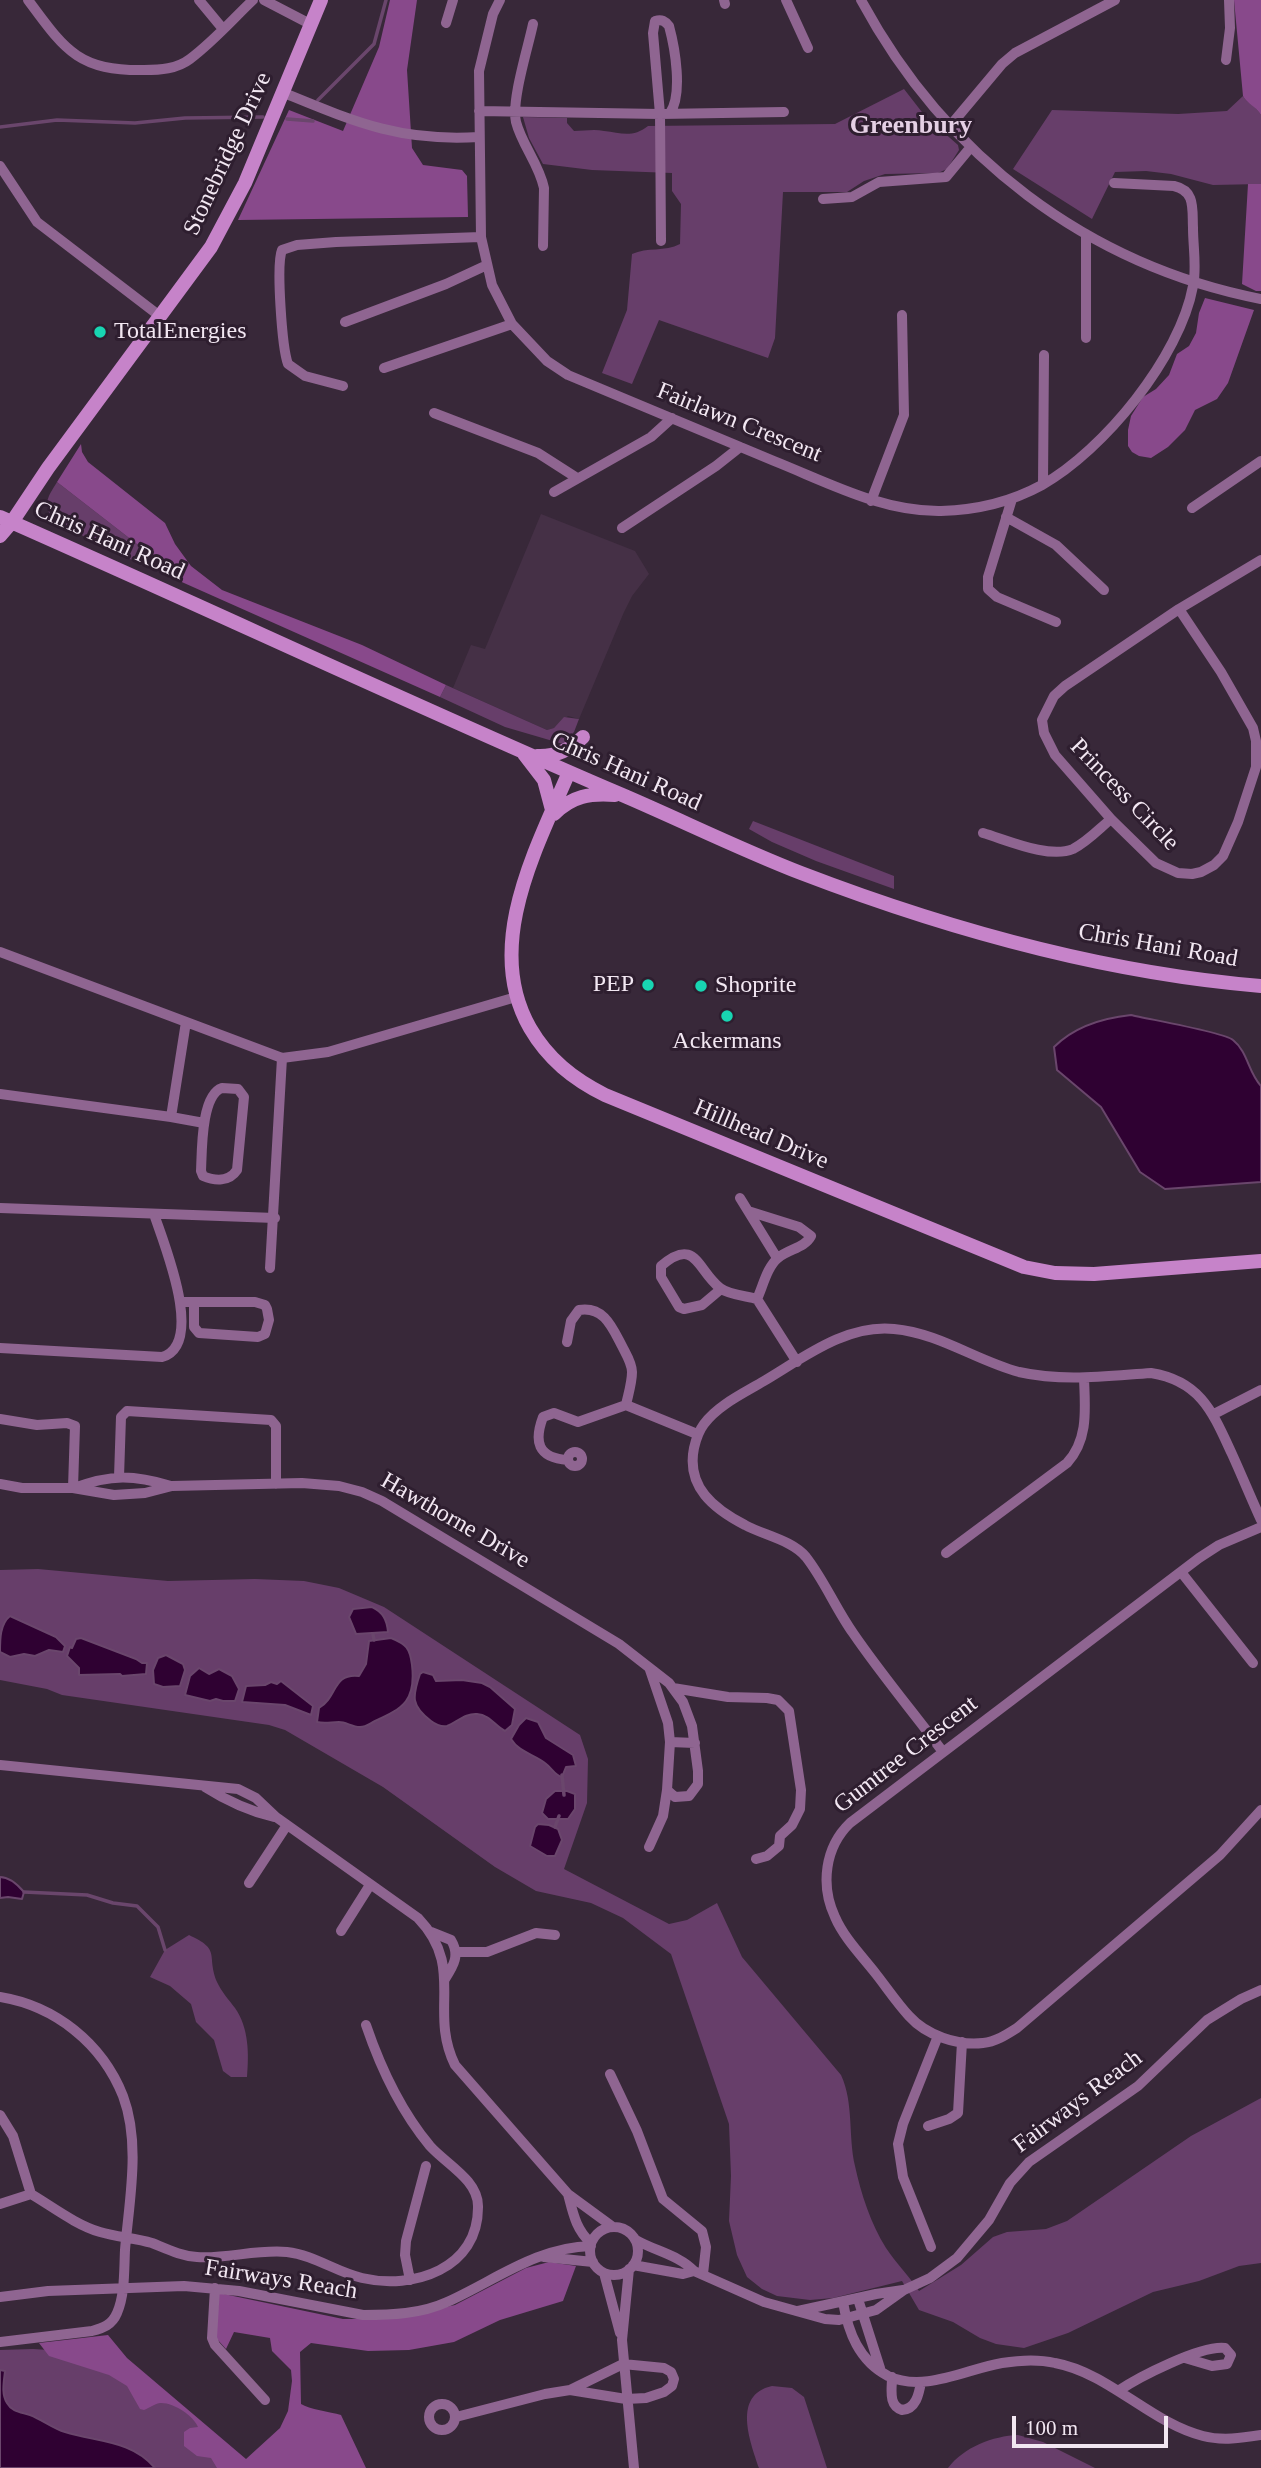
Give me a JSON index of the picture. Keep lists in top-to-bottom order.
{
  "streets": {
    "street": [
      "Stonebridge Drive",
      "Fairlawn Crescent",
      "Chris Hani Road",
      "Princess Circle",
      "Hillhead Drive",
      "Hawthorne Drive",
      "Gumtree Crescent",
      "Fairways Reach"
    ]
  },
  "crossings": [
    ["Stonebridge Drive", "Chris Hani Road"],
    ["Chris Hani Road", "Hillhead Drive"]
  ],
  "districts": ["Greenbury"],
  "places": [
    "TotalEnergies",
    "PEP",
    "Shoprite",
    "Ackermans"
  ],
  "scale_bar": "100 m"
}
